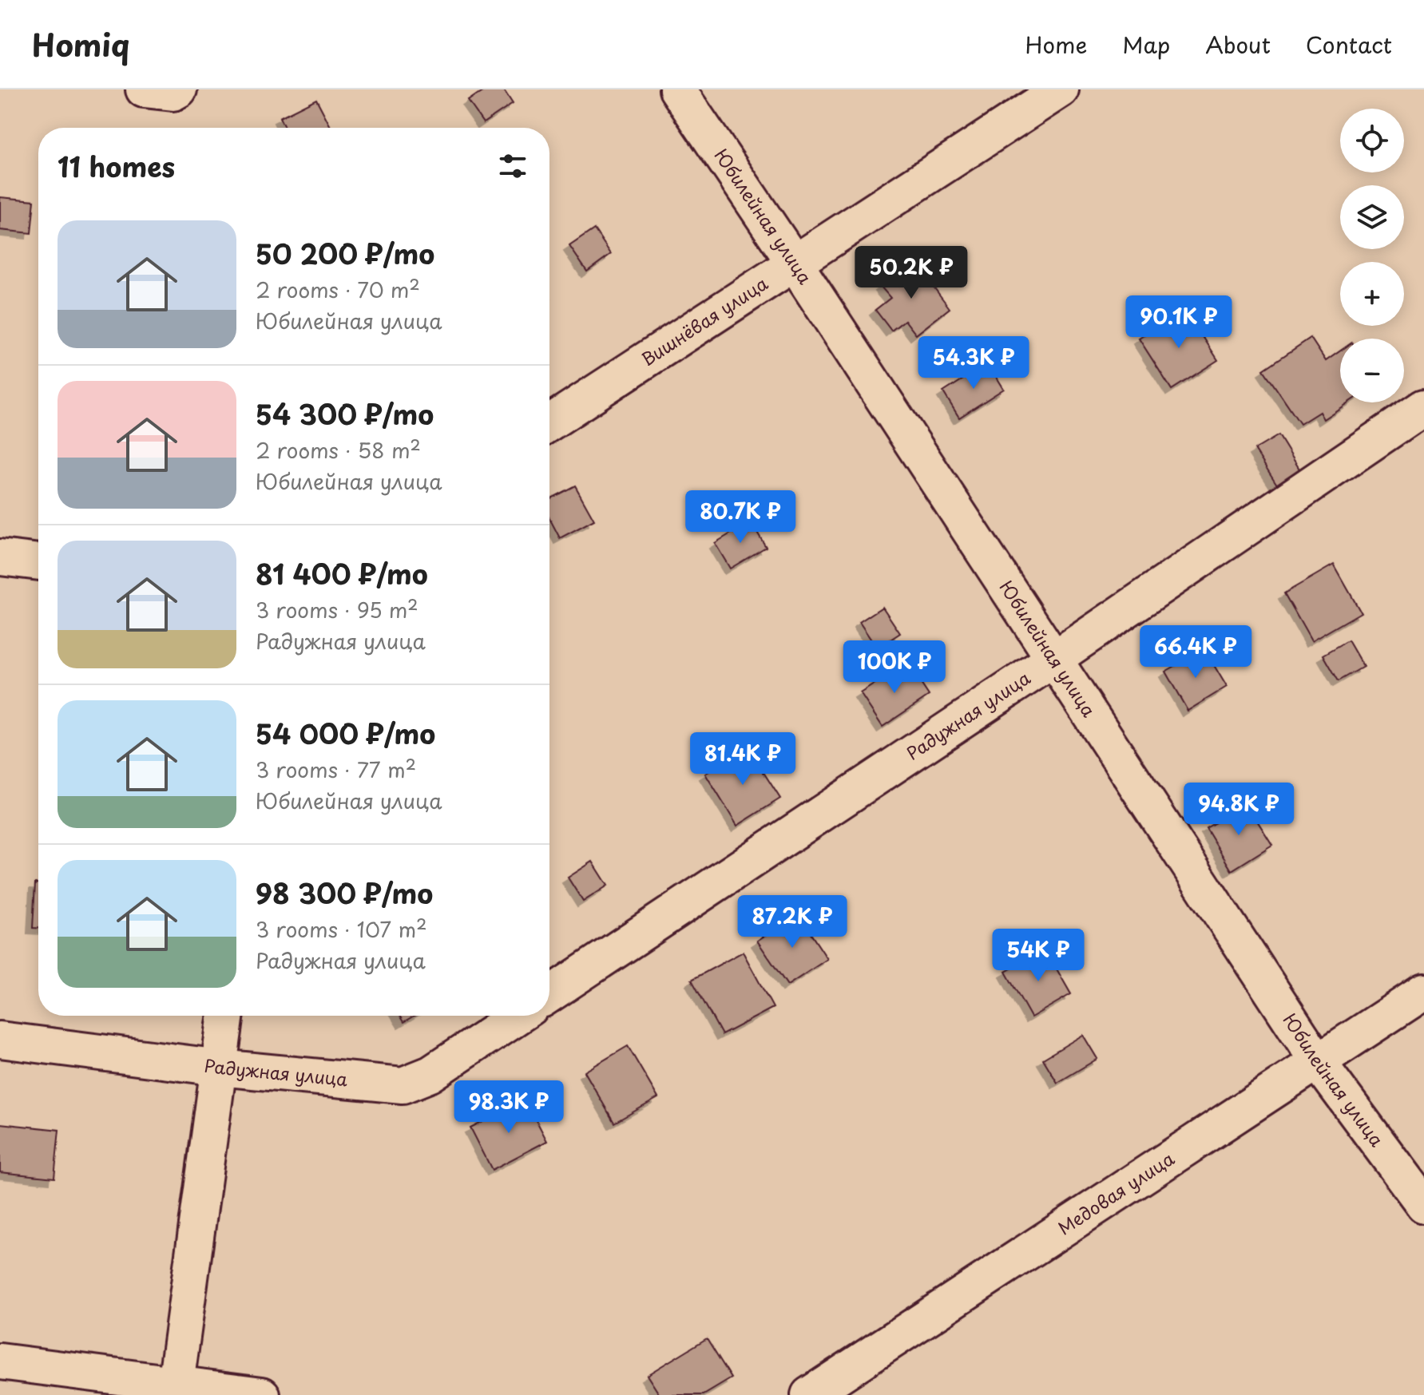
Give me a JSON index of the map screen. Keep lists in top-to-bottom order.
{
  "streets": {
    "street": [
      "Юбилейная улица",
      "Вишнёвая улица",
      "Радужная улица",
      "Медовая улица"
    ]
  },
  "crossings": [
    ["Юбилейная улица", "Вишнёвая улица"],
    ["Юбилейная улица", "Радужная улица"],
    ["Юбилейная улица", "Медовая улица"]
  ],
  "page": {
    "header": "Homiq",
    "nav": [
      "Home",
      "Map",
      "About",
      "Contact"
    ],
    "map_buttons": ["+", "−"],
    "heading": "11 homes",
    "list": [
      {
        "name": "50 200 ₽/mo",
        "note": "2 rooms · 70 m² · Юбилейная улица"
      },
      {
        "name": "54 300 ₽/mo",
        "note": "2 rooms · 58 m² · Юбилейная улица"
      },
      {
        "name": "81 400 ₽/mo",
        "note": "3 rooms · 95 m² · Радужная улица"
      },
      {
        "name": "54 000 ₽/mo",
        "note": "3 rooms · 77 m² · Юбилейная улица"
      },
      {
        "name": "98 300 ₽/mo",
        "note": "3 rooms · 107 m² · Радужная улица"
      }
    ],
    "price": [
      "50.2K ₽",
      "90.1K ₽",
      "54.3K ₽",
      "80.7K ₽",
      "66.4K ₽",
      "100K ₽",
      "81.4K ₽",
      "94.8K ₽",
      "87.2K ₽",
      "54K ₽",
      "98.3K ₽"
    ]
  }
}
